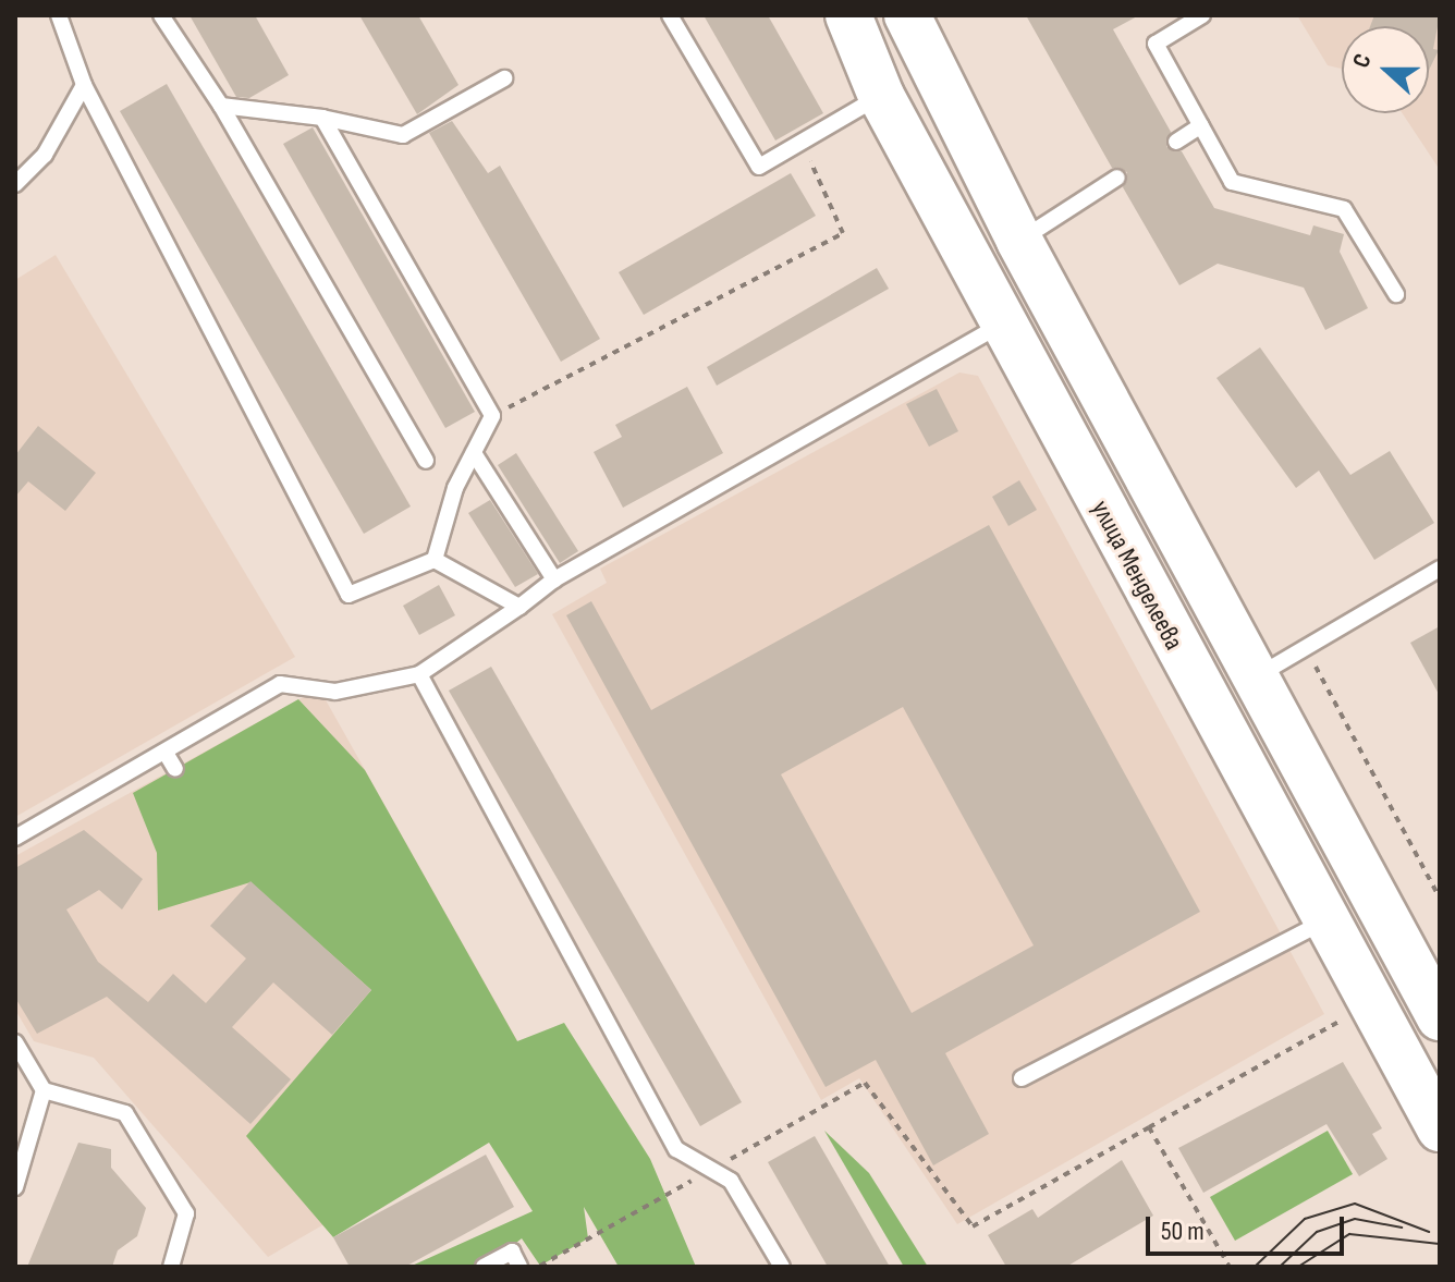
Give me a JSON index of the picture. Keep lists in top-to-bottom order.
{
  "streets": {
    "main road": ["улица Менделеева"]
  },
  "scale_bar": "50 m",
  "north": "left"
}
